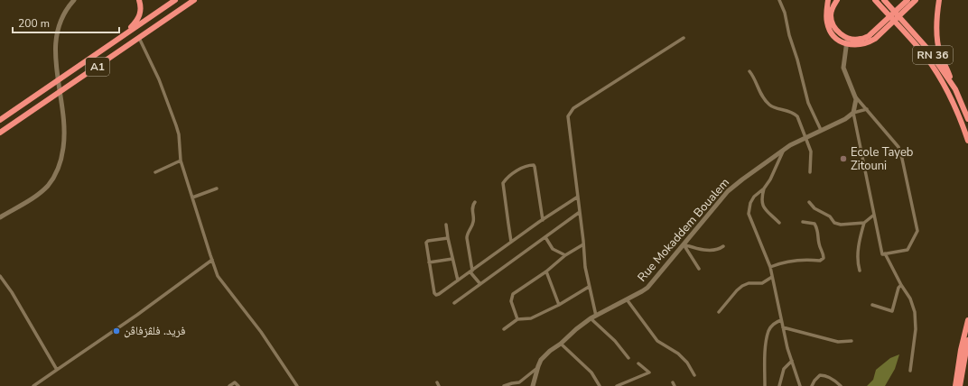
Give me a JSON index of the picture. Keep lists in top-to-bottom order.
{
  "streets": {
    "highway": ["RN 36", "A1"],
    "street": ["Rue Mokaddem Boualem"]
  },
  "places": ["Ecole Tayeb Zitouni", "فريد. فلڤزفاڤن"],
  "scale_bar": "200 m"
}
